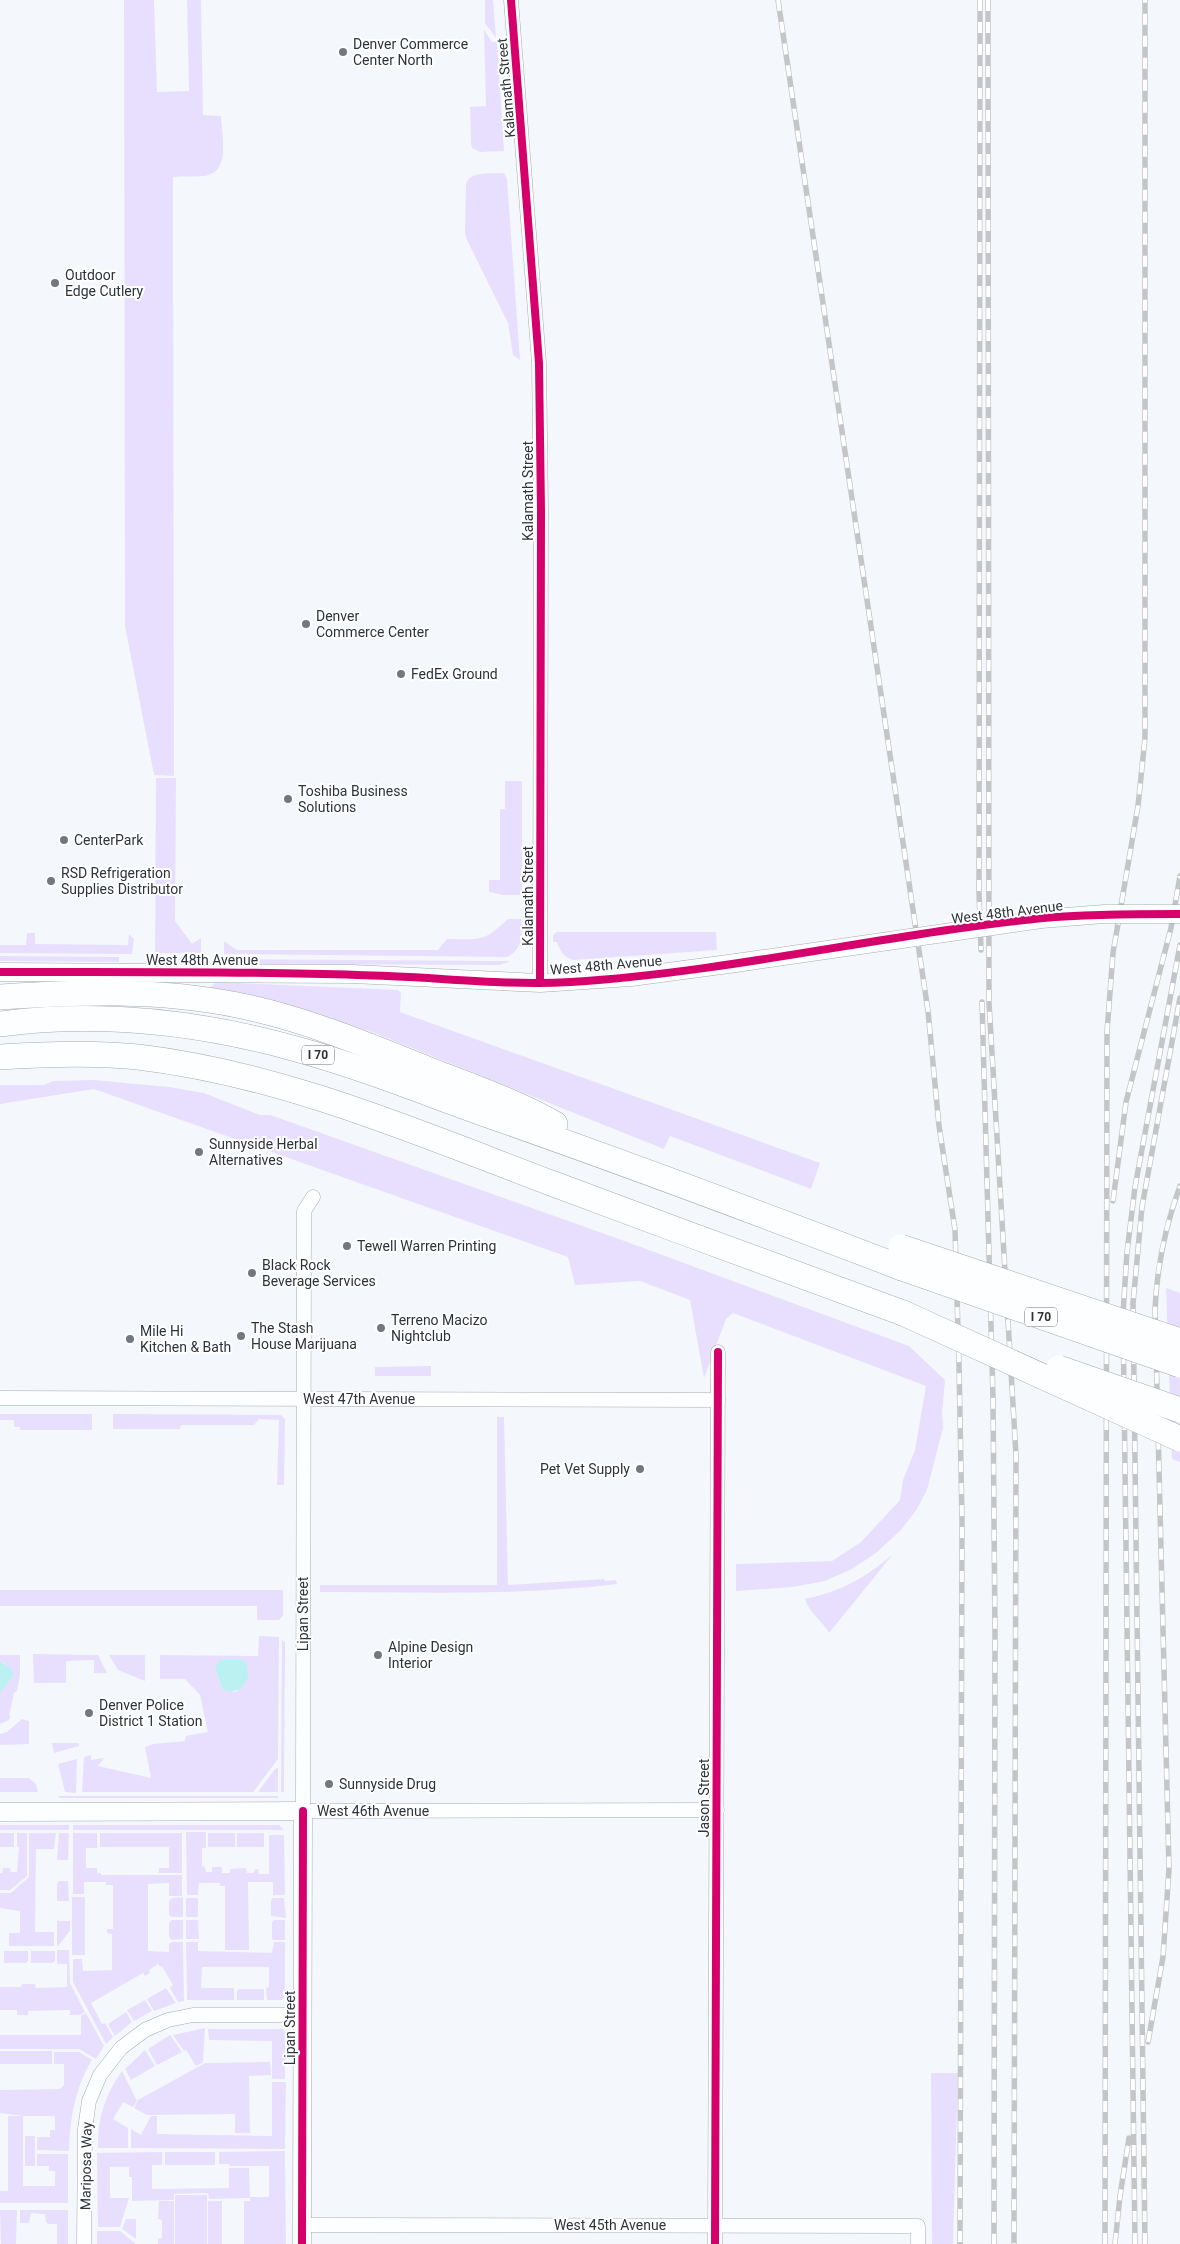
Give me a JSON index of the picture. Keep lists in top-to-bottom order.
{
  "streets": {
    "highway": ["I 70"],
    "street": [
      "Kalamath Street",
      "West 48th Avenue",
      "West 47th Avenue",
      "Lipan Street",
      "Jason Street",
      "West 46th Avenue",
      "Mariposa Way",
      "West 45th Avenue"
    ]
  },
  "crossings": [
    ["Kalamath Street", "West 48th Avenue"],
    ["West 47th Avenue", "Lipan Street"],
    ["West 47th Avenue", "Jason Street"],
    ["Lipan Street", "West 46th Avenue"],
    ["Lipan Street", "Mariposa Way"],
    ["Lipan Street", "West 45th Avenue"],
    ["Jason Street", "West 46th Avenue"],
    ["Jason Street", "West 45th Avenue"]
  ],
  "places": [
    "Denver Commerce Center North",
    "Outdoor Edge Cutlery",
    "Denver Commerce Center",
    "FedEx Ground",
    "Toshiba Business Solutions",
    "CenterPark",
    "RSD Refrigeration Supplies Distributor",
    "Sunnyside Herbal Alternatives",
    "Tewell Warren Printing",
    "Black Rock Beverage Services",
    "Terreno Macizo Nightclub",
    "The Stash House Marijuana",
    "Mile Hi Kitchen & Bath",
    "Pet Vet Supply",
    "Alpine Design Interior",
    "Denver Police District 1 Station",
    "Sunnyside Drug"
  ]
}
